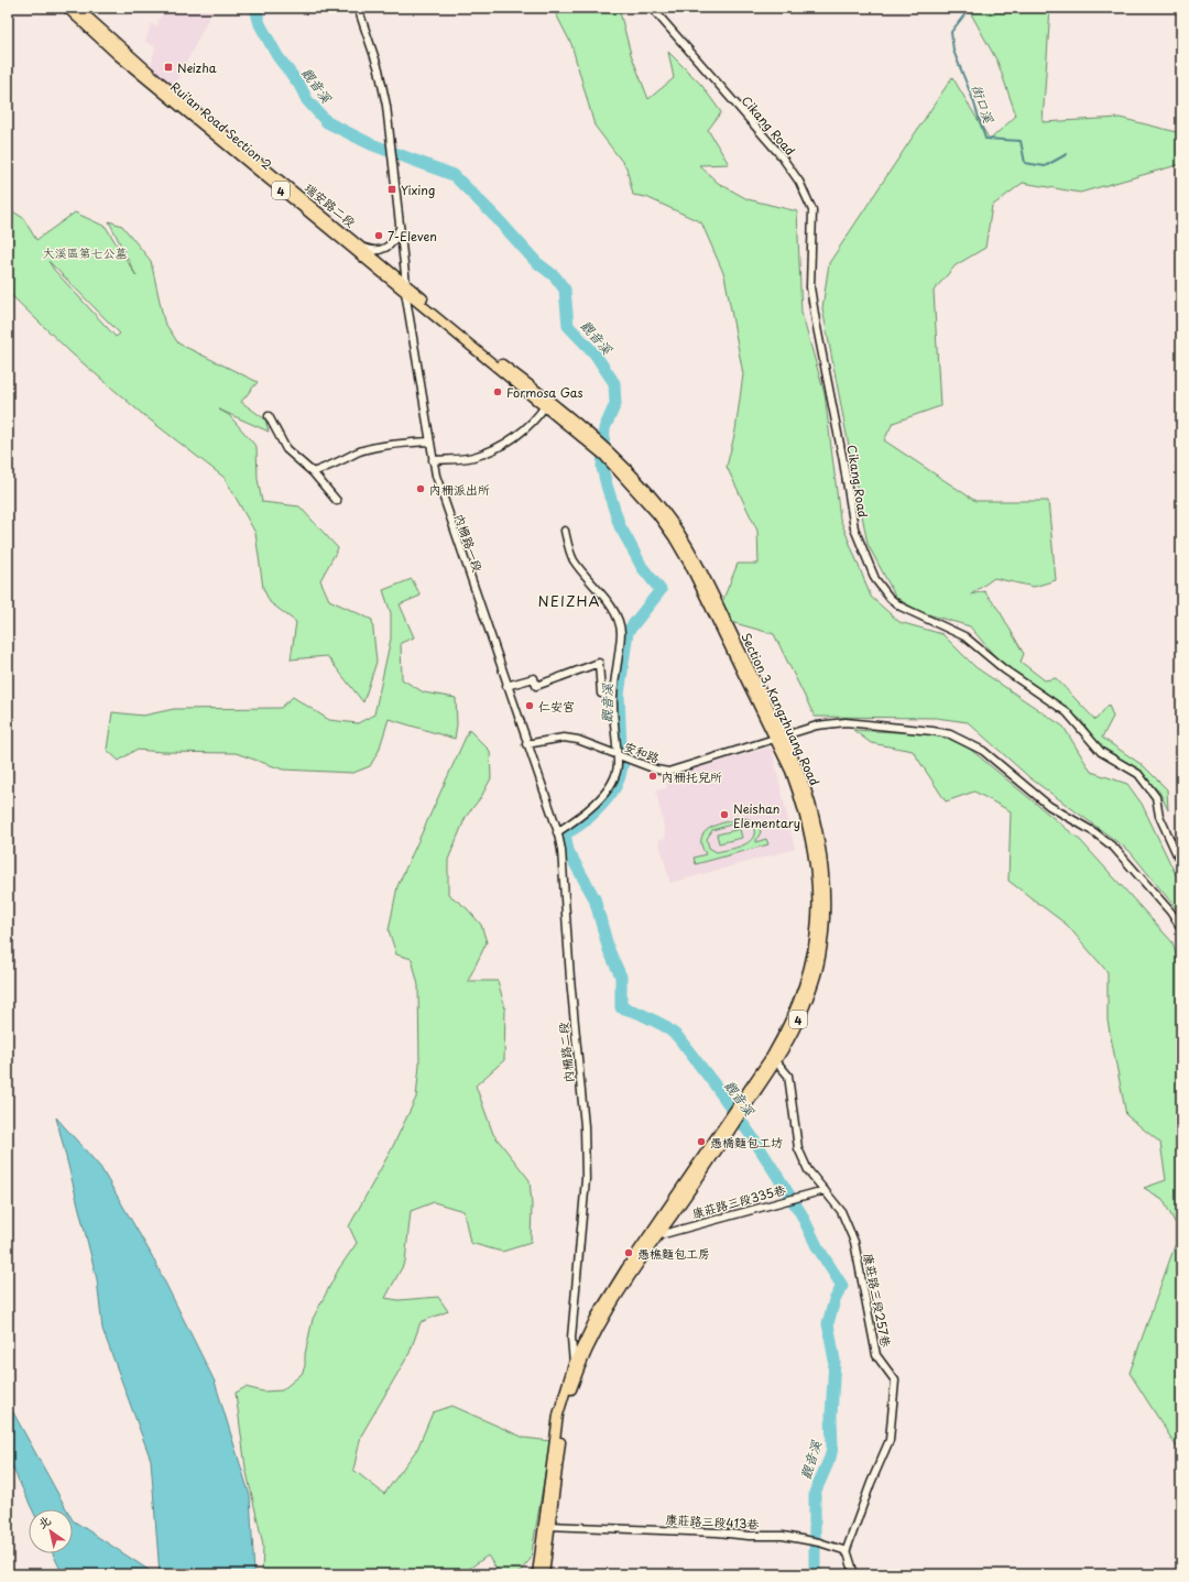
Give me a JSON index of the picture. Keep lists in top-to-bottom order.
{
  "streets": {
    "main road": [
      "Rui'an Road Section 2",
      "4",
      "瑞安路二段",
      "Section 3, Kangzhuang Road"
    ],
    "street": [
      "Cikang Road",
      "內柵路一段",
      "安和路",
      "內柵路二段",
      "康莊路三段335巷",
      "康莊路三段257巷",
      "康莊路三段413巷"
    ]
  },
  "crossings": [
    ["Rui'an Road Section 2", "4"],
    ["Rui'an Road Section 2", "瑞安路二段"],
    ["Rui'an Road Section 2", "內柵路一段"],
    ["Rui'an Road Section 2", "Section 3, Kangzhuang Road"],
    ["4", "瑞安路二段"],
    ["4", "內柵路一段"],
    ["4", "Section 3, Kangzhuang Road"],
    ["內柵路一段", "Section 3, Kangzhuang Road"],
    ["內柵路一段", "安和路"],
    ["內柵路一段", "內柵路二段"],
    ["Section 3, Kangzhuang Road", "安和路"],
    ["Section 3, Kangzhuang Road", "內柵路二段"],
    ["Section 3, Kangzhuang Road", "康莊路三段335巷"],
    ["Section 3, Kangzhuang Road", "康莊路三段257巷"],
    ["Section 3, Kangzhuang Road", "康莊路三段413巷"],
    ["安和路", "內柵路二段"],
    ["康莊路三段335巷", "康莊路三段257巷"],
    ["康莊路三段257巷", "康莊路三段413巷"]
  ],
  "districts": ["NEIZHA"],
  "water": ["觀音溪", "街口溪"],
  "parks": ["大溪區第七公墓"],
  "places": {
    "transit": ["Neizha", "Yixing"],
    "other": [
      "7-Eleven",
      "Formosa Gas",
      "內柵派出所",
      "仁安宮",
      "內柵托兒所",
      "Neishan Elementary",
      "愚橋麵包工坊",
      "愚樵麵包工房"
    ]
  },
  "north": "top left"
}
